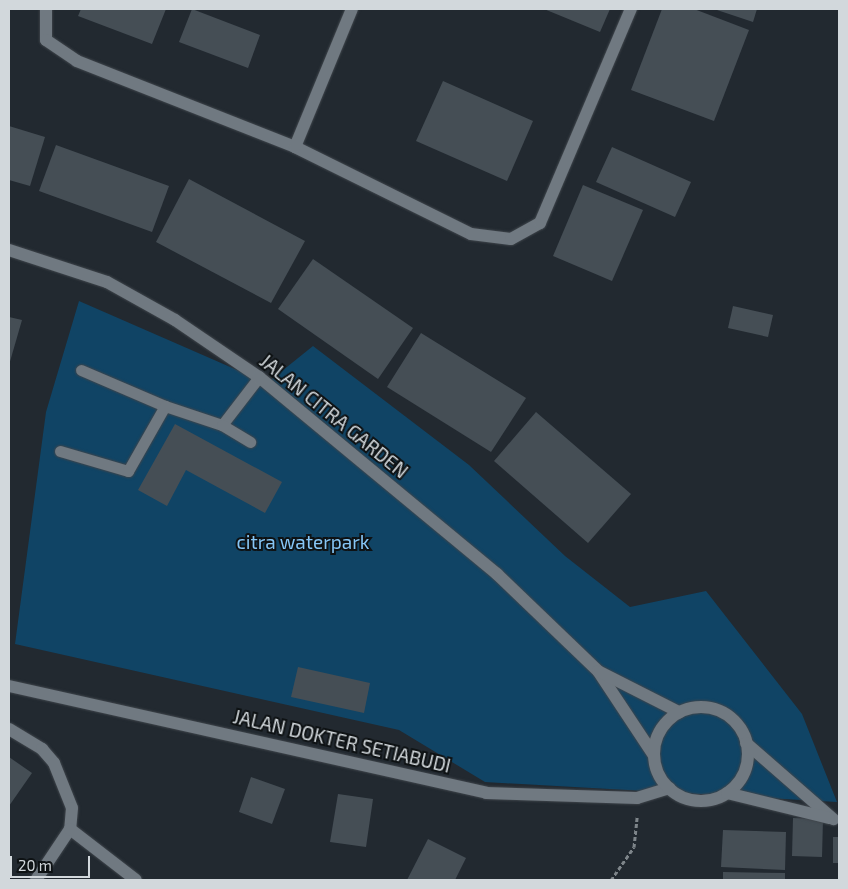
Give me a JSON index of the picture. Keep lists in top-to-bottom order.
{
  "streets": {
    "street": ["JALAN CITRA GARDEN", "JALAN DOKTER SETIABUDI"]
  },
  "crossings": [
    ["JALAN CITRA GARDEN", "JALAN DOKTER SETIABUDI"]
  ],
  "parks": ["citra waterpark"],
  "scale_bar": "20 m"
}
